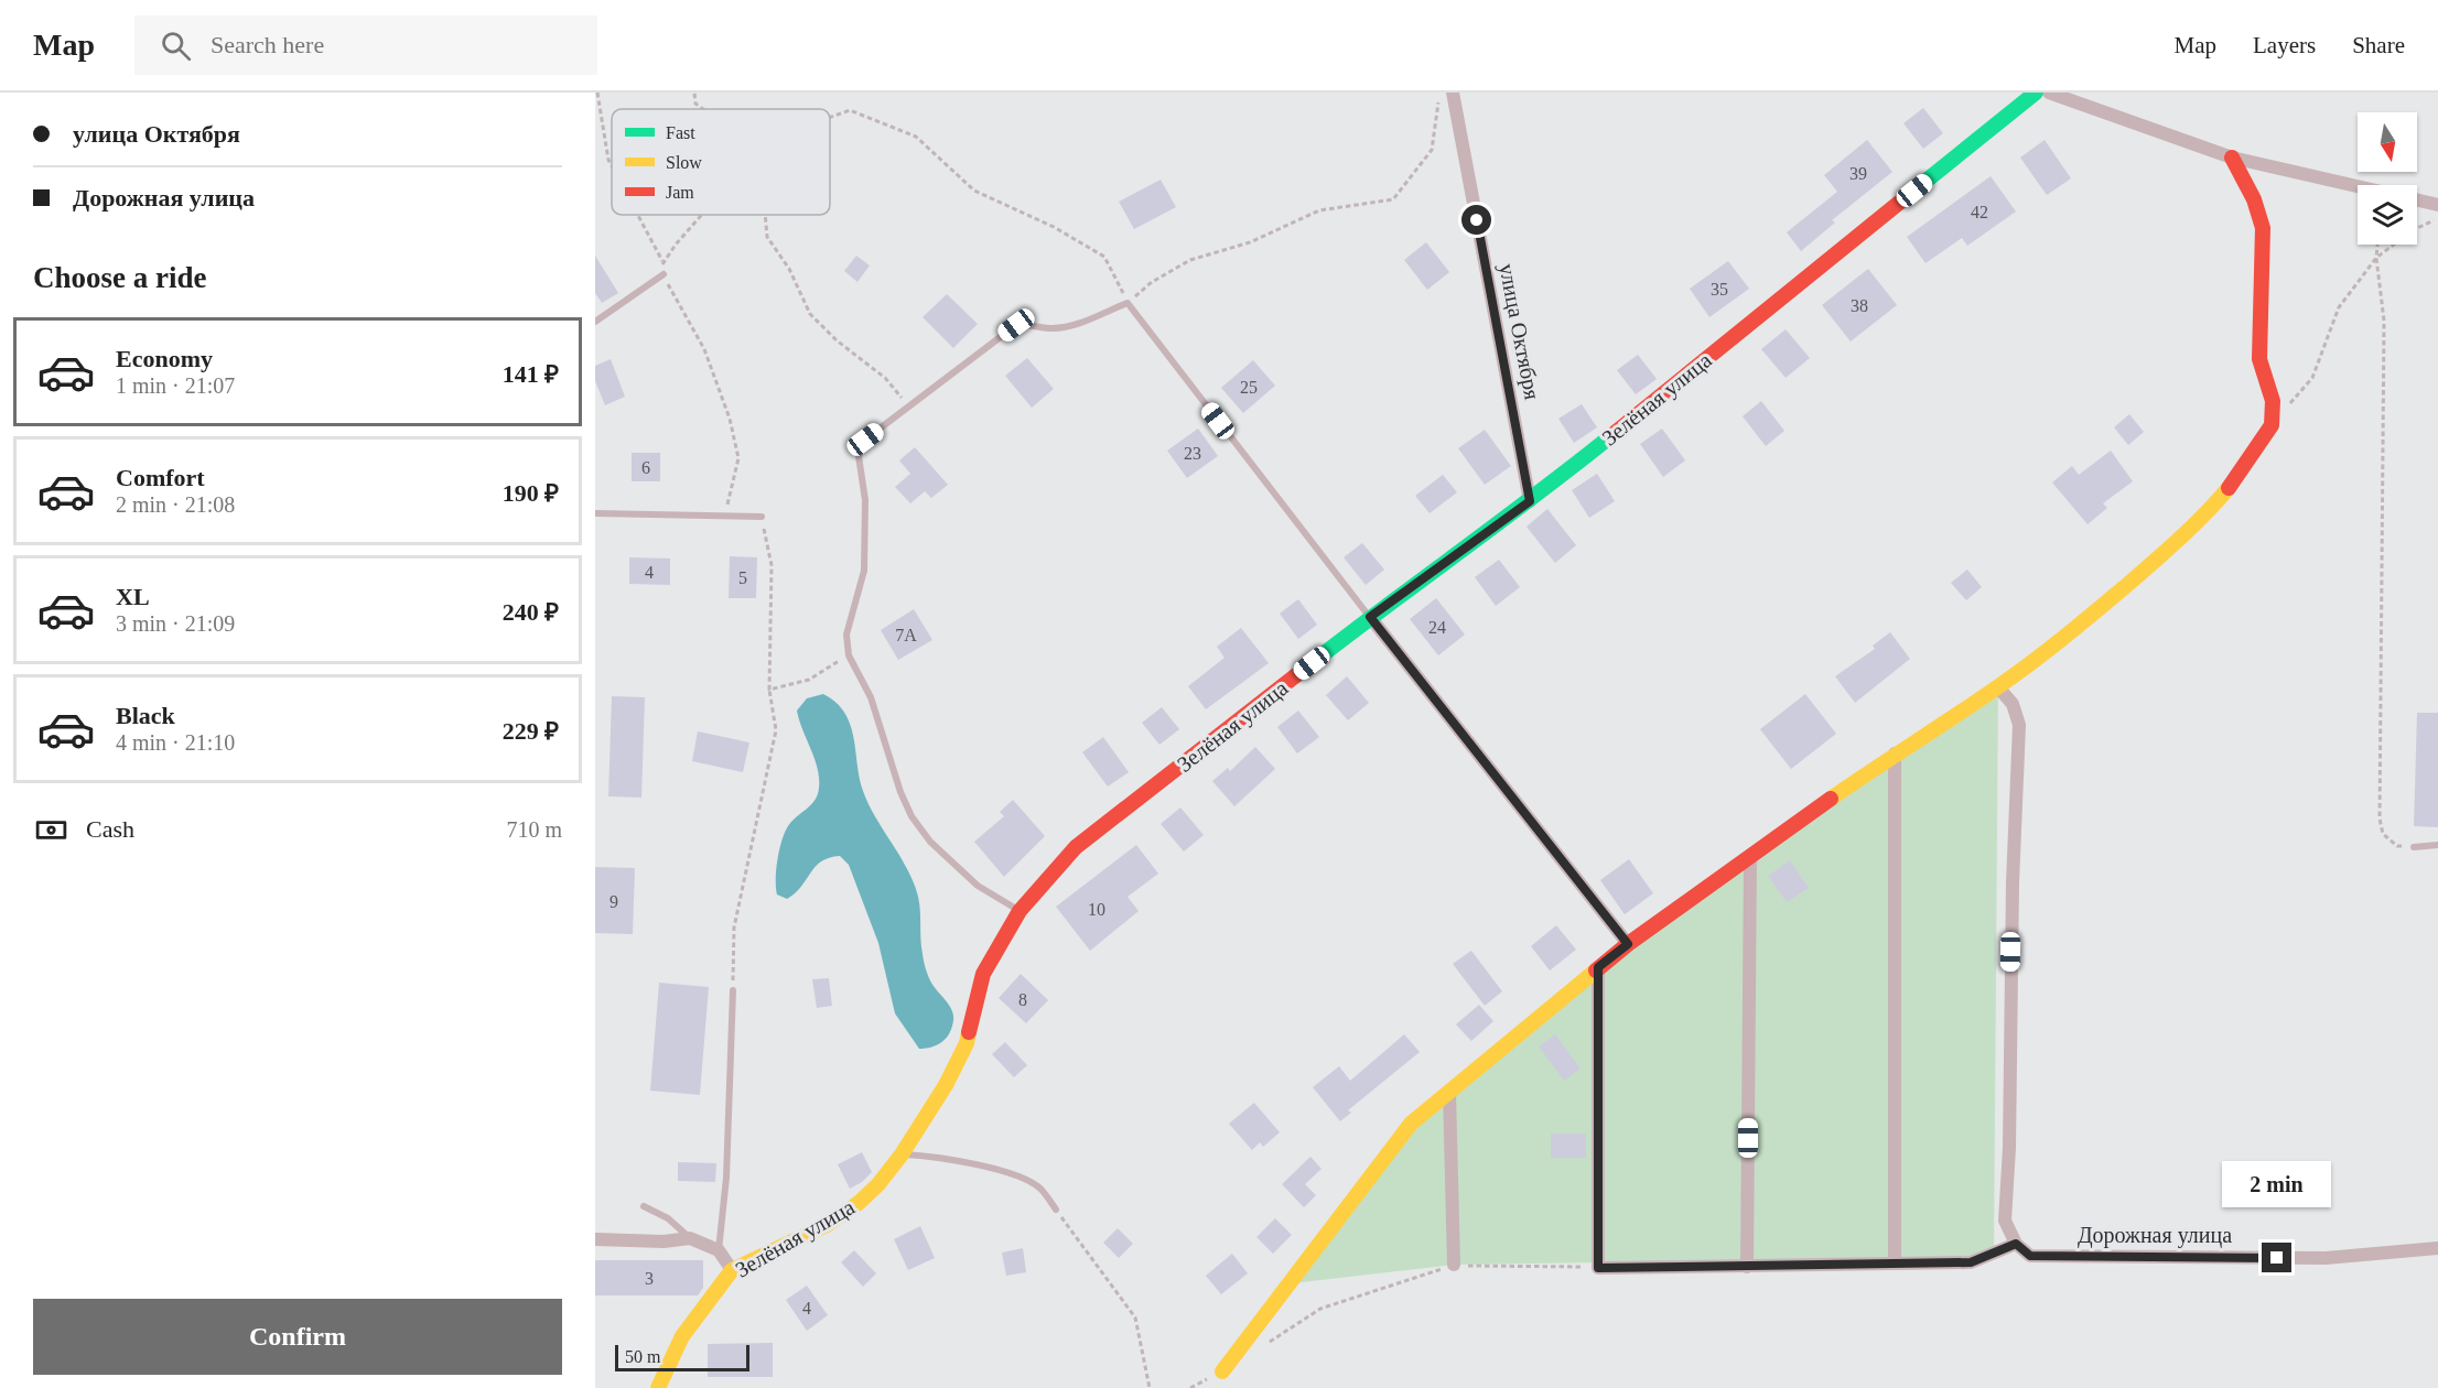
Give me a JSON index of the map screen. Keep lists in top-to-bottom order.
{
  "streets": {
    "street": ["улица Октября", "Зелёная улица", "Дорожная улица"]
  },
  "crossings": [
    ["улица Октября", "Зелёная улица"]
  ],
  "house_numbers": [
    "39",
    "42",
    "35",
    "38",
    "25",
    "23",
    "6",
    "4",
    "5",
    "24",
    "7А",
    "9",
    "10",
    "8",
    "3",
    "4"
  ],
  "legend": ["Fast", "Slow", "Jam"],
  "scale_bar": "50 m",
  "north": "bottom",
  "page": {
    "header": "Map",
    "search": "Search here",
    "nav": ["Map", "Layers", "Share"],
    "banner": ["улица Октября", "Дорожная улица"],
    "heading": "Choose a ride",
    "list": [
      {
        "name": "Economy",
        "note": "1 min · 21:07",
        "value": "141 ₽"
      },
      {
        "name": "Comfort",
        "note": "2 min · 21:08",
        "value": "190 ₽"
      },
      {
        "name": "XL",
        "note": "3 min · 21:09",
        "value": "240 ₽"
      },
      {
        "name": "Black",
        "note": "4 min · 21:10",
        "value": "229 ₽"
      }
    ],
    "pay": ["Cash", "710 m"],
    "bubble": "2 min",
    "buttons": "Confirm",
    "scale": "50 m"
  }
}
